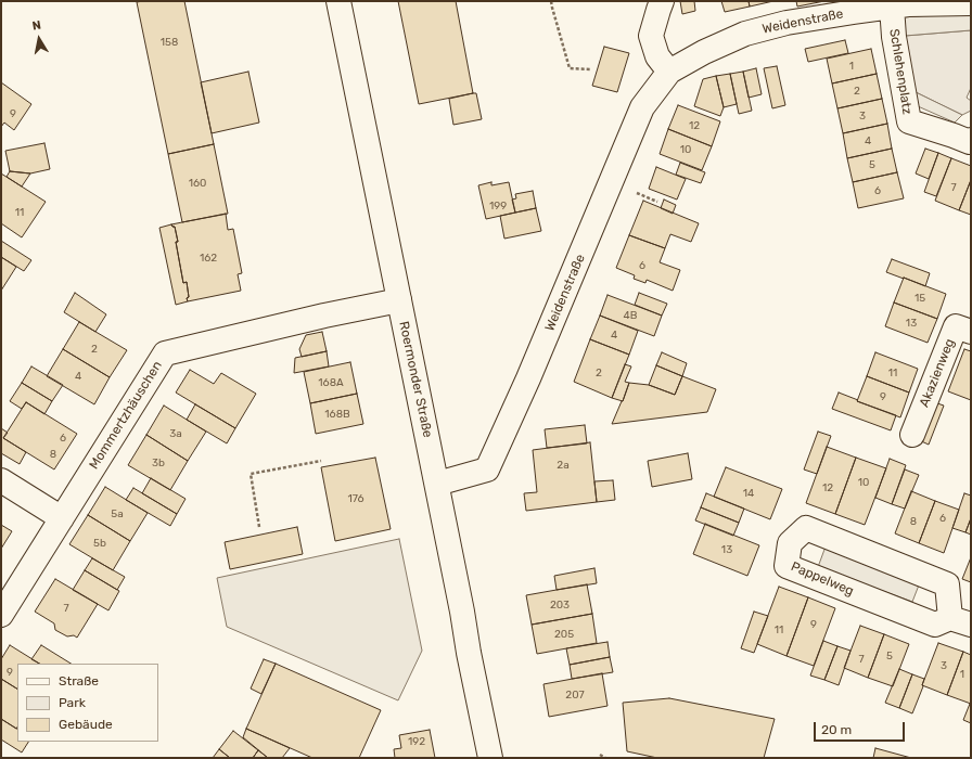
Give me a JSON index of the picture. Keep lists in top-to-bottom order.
{
  "streets": {
    "street": [
      "Weidenstraße",
      "Schlehenplatz",
      "Akazienweg",
      "Roermonder Straße",
      "Mommertzhäuschen",
      "Pappelweg"
    ]
  },
  "crossings": [
    ["Weidenstraße", "Schlehenplatz"],
    ["Weidenstraße", "Roermonder Straße"],
    ["Roermonder Straße", "Mommertzhäuschen"]
  ],
  "house_numbers": [
    "158",
    "1",
    "2",
    "9",
    "3",
    "12",
    "4",
    "10",
    "5",
    "160",
    "7",
    "6",
    "199",
    "11",
    "162",
    "6",
    "15",
    "4B",
    "13",
    "4",
    "2",
    "2",
    "11",
    "4",
    "168A",
    "9",
    "168B",
    "3a",
    "6",
    "8",
    "3b",
    "2a",
    "10",
    "12",
    "14",
    "176",
    "5a",
    "6",
    "8",
    "5b",
    "13",
    "203",
    "7",
    "9",
    "11",
    "205",
    "5",
    "7",
    "3",
    "9",
    "1",
    "207",
    "192"
  ],
  "legend": ["Straße", "Park", "Gebäude"],
  "scale_bar": "20 m",
  "north": "top"
}
